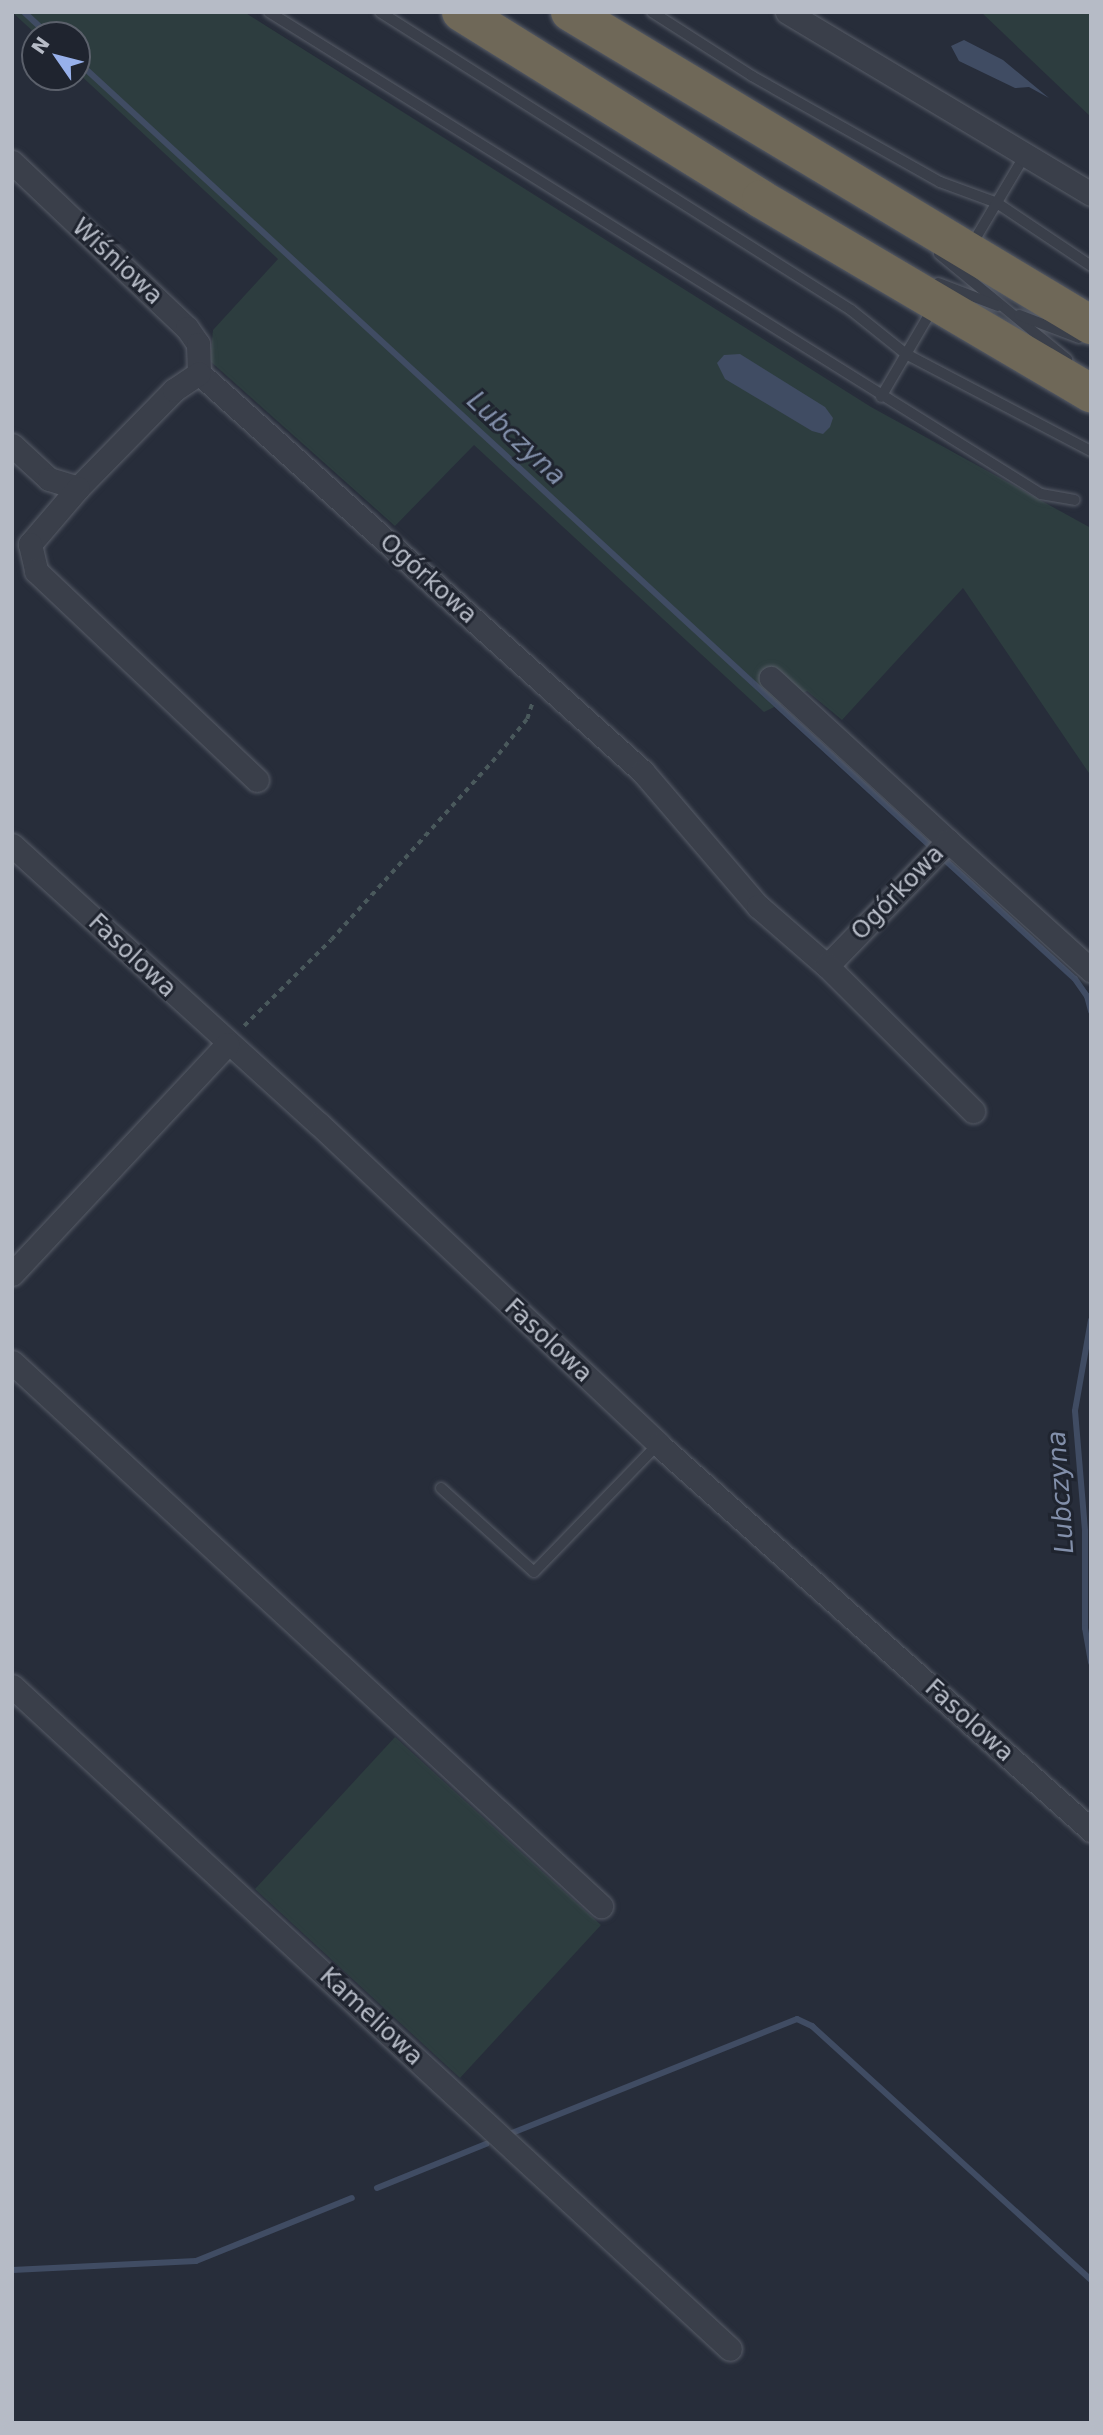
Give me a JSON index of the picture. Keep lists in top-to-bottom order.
{
  "streets": {
    "street": [
      "Wiśniowa",
      "Ogórkowa",
      "Fasolowa",
      "Kameliowa"
    ]
  },
  "crossings": [
    ["Wiśniowa", "Ogórkowa"]
  ],
  "water": ["Lubczyna"],
  "north": "top left"
}
